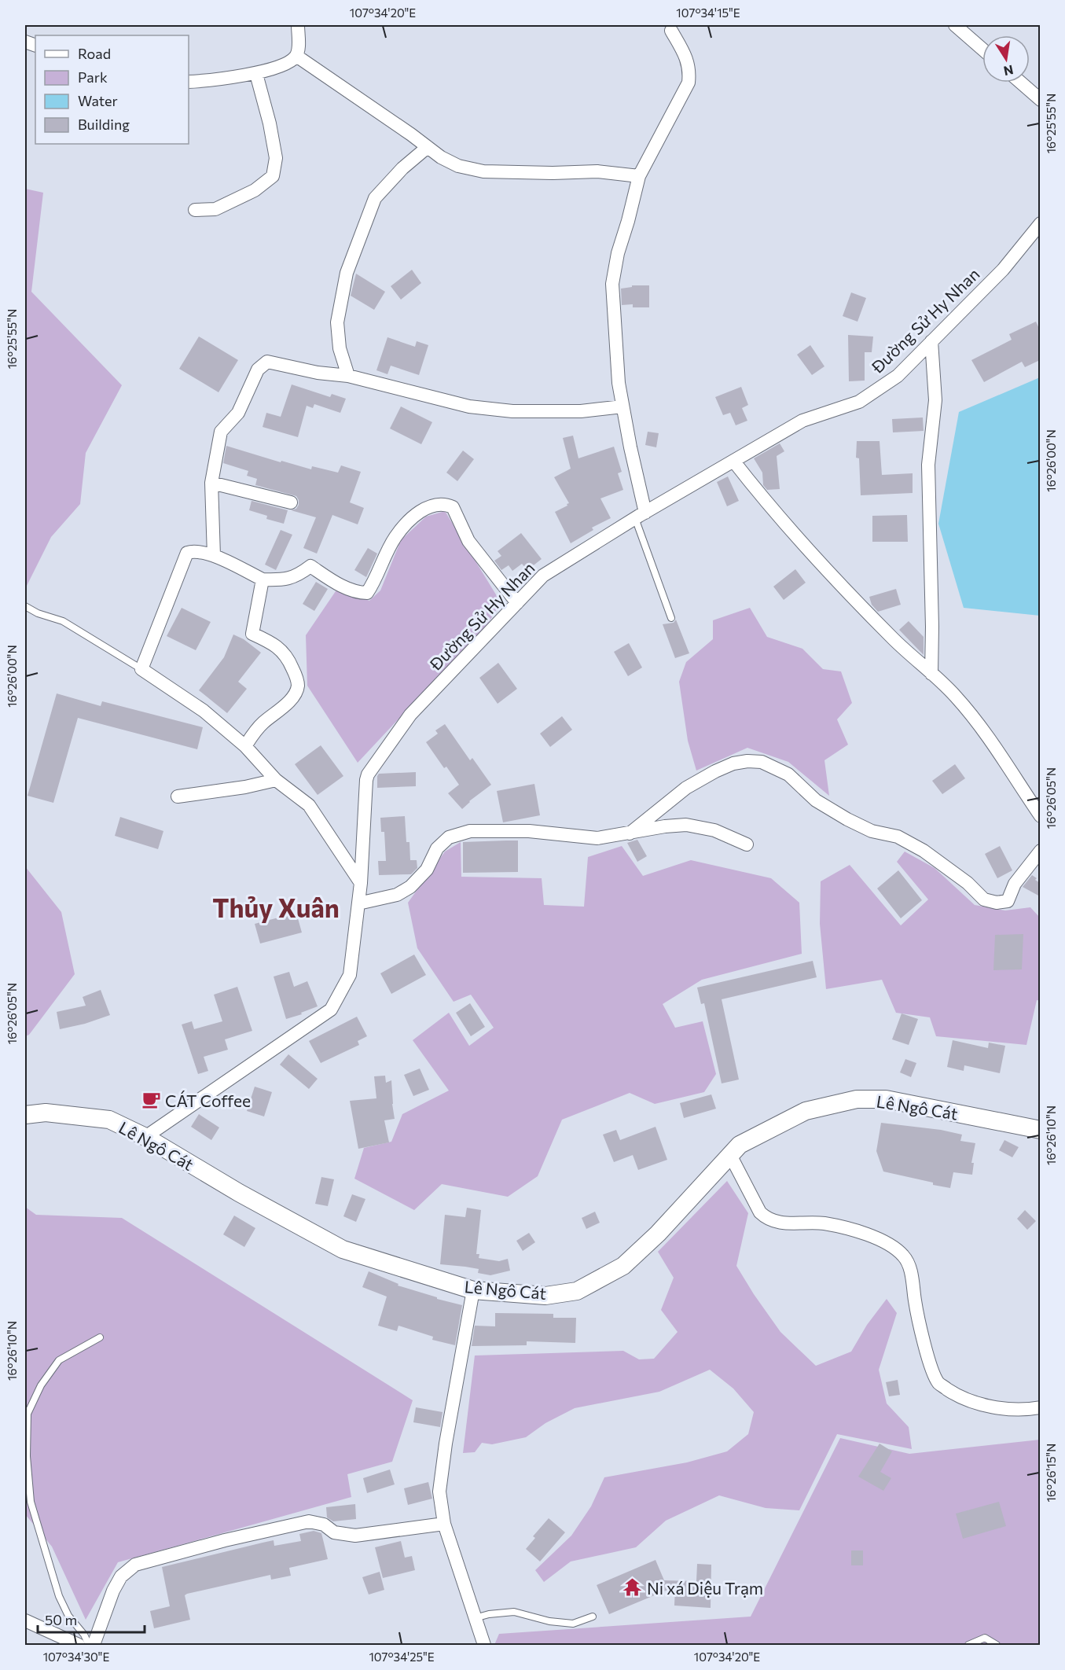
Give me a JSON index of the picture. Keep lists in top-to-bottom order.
{
  "streets": {
    "street": ["Đường Sử Hy Nhan", "Lê Ngô Cát"]
  },
  "crossings": [
    ["Đường Sử Hy Nhan", "Lê Ngô Cát"]
  ],
  "districts": ["Thủy Xuân"],
  "places": {
    "cafe": ["CÁT Coffee"],
    "temple": ["Ni xá Diệu Trạm"]
  },
  "legend": [
    "Road",
    "Park",
    "Water",
    "Building"
  ],
  "scale_bar": "50 m",
  "north": "bottom",
  "coordinates": [
    "107°34'20\"E",
    "107°34'15\"E",
    "16°25'55\"N",
    "16°26'00\"N",
    "16°26'05\"N",
    "16°26'10\"N",
    "16°26'15\"N",
    "107°34'30\"E",
    "107°34'25\"E"
  ]
}
